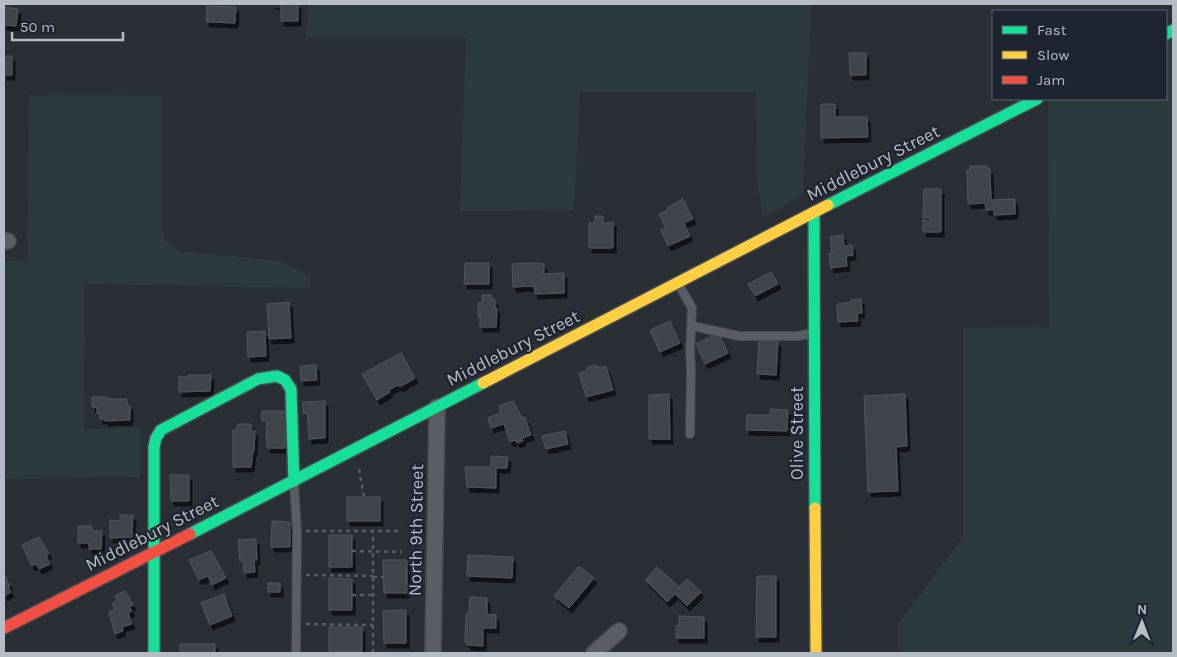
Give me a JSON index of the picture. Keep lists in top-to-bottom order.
{
  "streets": {
    "main road": ["Middlebury Street", "Olive Street"],
    "street": ["North 9th Street"]
  },
  "crossings": [
    ["Middlebury Street", "Olive Street"],
    ["Middlebury Street", "North 9th Street"]
  ],
  "legend": ["Fast", "Slow", "Jam"],
  "scale_bar": "50 m",
  "north": "top"
}
